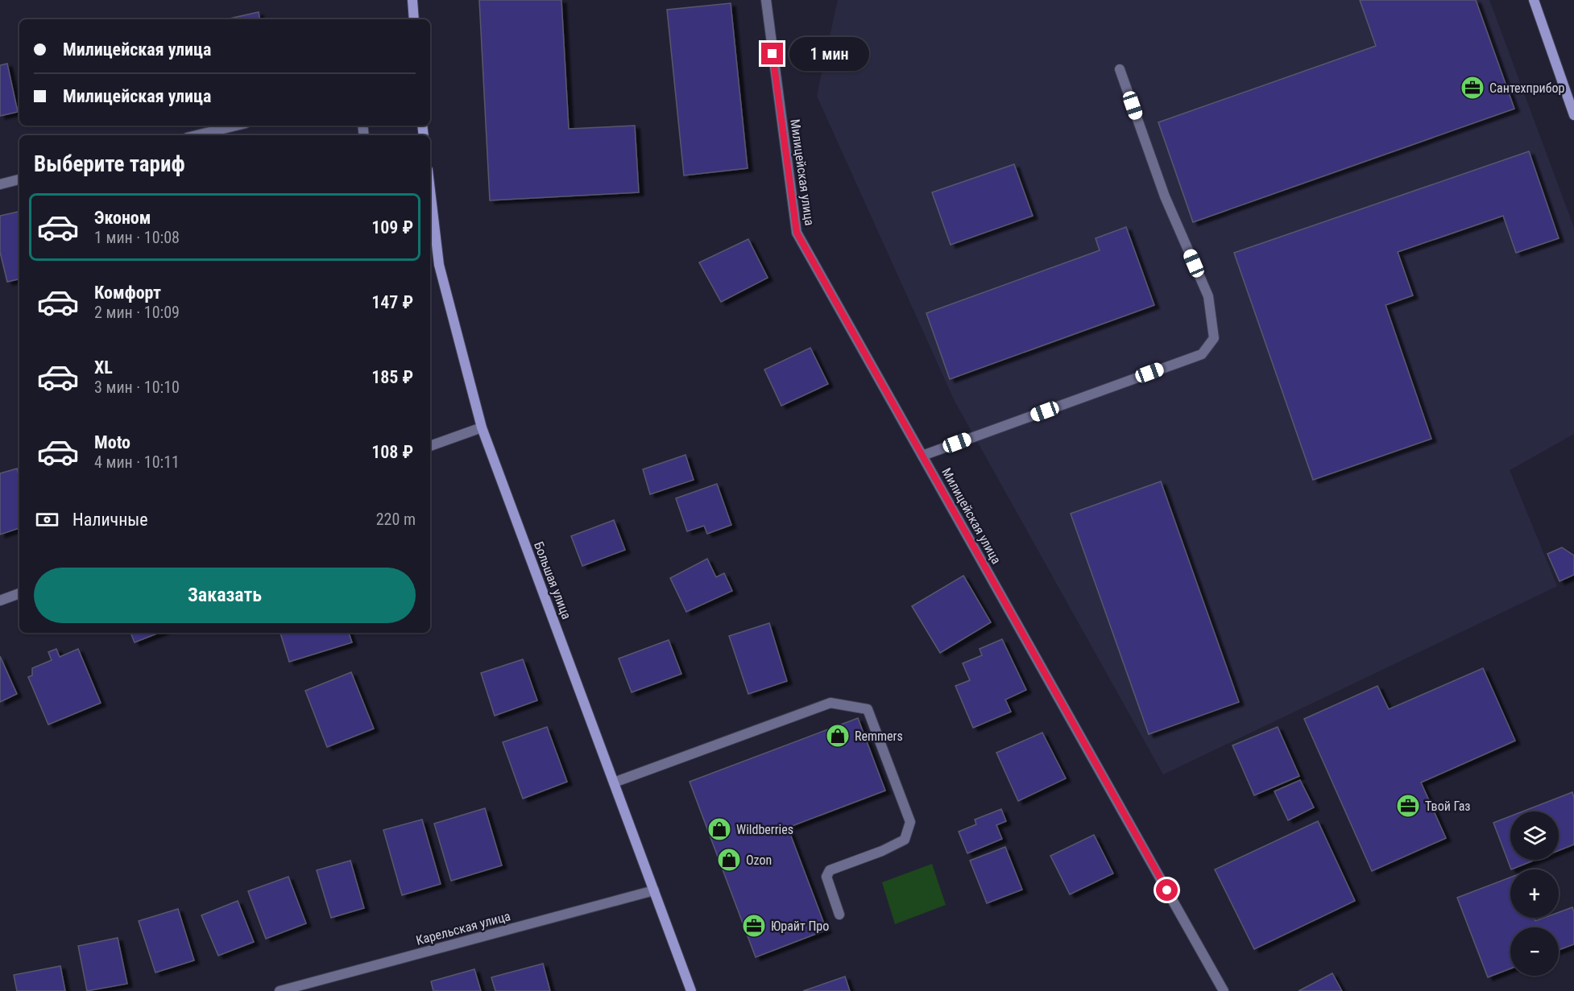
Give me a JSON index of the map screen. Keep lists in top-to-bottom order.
{
  "streets": {
    "street": ["Милицейская улица", "Большая улица", "Карельская улица"]
  },
  "crossings": [
    ["Большая улица", "Карельская улица"]
  ],
  "places": {
    "office": ["Сантехприбор", "Твой Газ", "Юрайт Про"],
    "shop": ["Remmers", "Wildberries", "Ozon"]
  },
  "page": {
    "banner": ["Милицейская улица", "Милицейская улица"],
    "bubble": "1 мин",
    "heading": "Выберите тариф",
    "list": [
      {
        "name": "Эконом",
        "note": "1 мин · 10:08",
        "value": "109 ₽"
      },
      {
        "name": "Комфорт",
        "note": "2 мин · 10:09",
        "value": "147 ₽"
      },
      {
        "name": "XL",
        "note": "3 мин · 10:10",
        "value": "185 ₽"
      },
      {
        "name": "Moto",
        "note": "4 мин · 10:11",
        "value": "108 ₽"
      }
    ],
    "pay": ["Наличные", "220 m"],
    "buttons": "Заказать",
    "map_buttons": ["+", "−"]
  }
}
